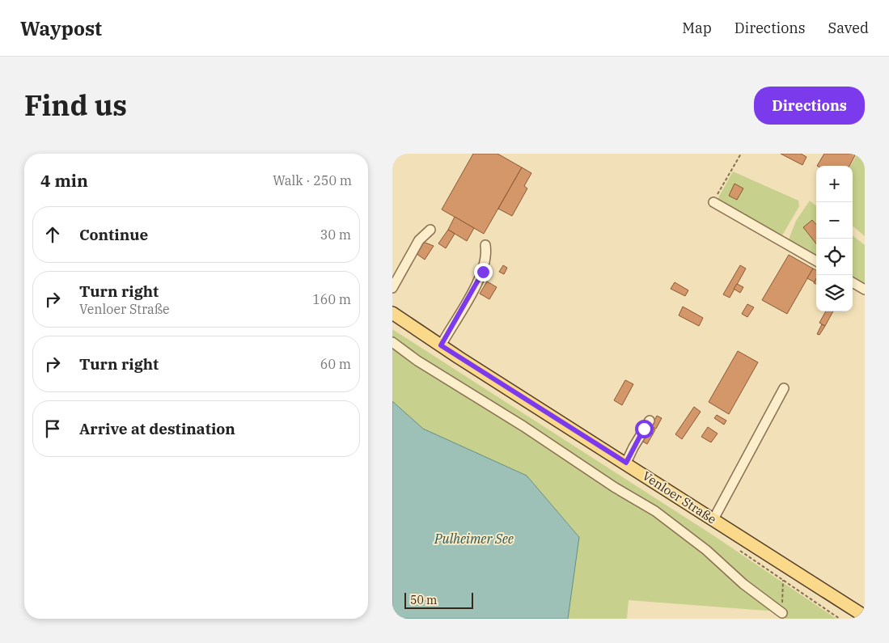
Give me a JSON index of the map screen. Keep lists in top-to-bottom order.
{
  "streets": {
    "main road": ["Venloer Straße"]
  },
  "water": ["Pulheimer See"],
  "scale_bar": "50 m",
  "page": {
    "header": "Waypost",
    "nav": ["Map", "Directions", "Saved"],
    "title": "Find us",
    "buttons": "Directions",
    "heading": ["4 min", "Walk · 250 m"],
    "map_buttons": ["+", "−"],
    "list": [
      ["Continue", "30 m"],
      ["Turn right", "Venloer Straße", "160 m"],
      ["Turn right", "60 m"],
      "Arrive at destination"
    ],
    "scale": "50 m"
  }
}
